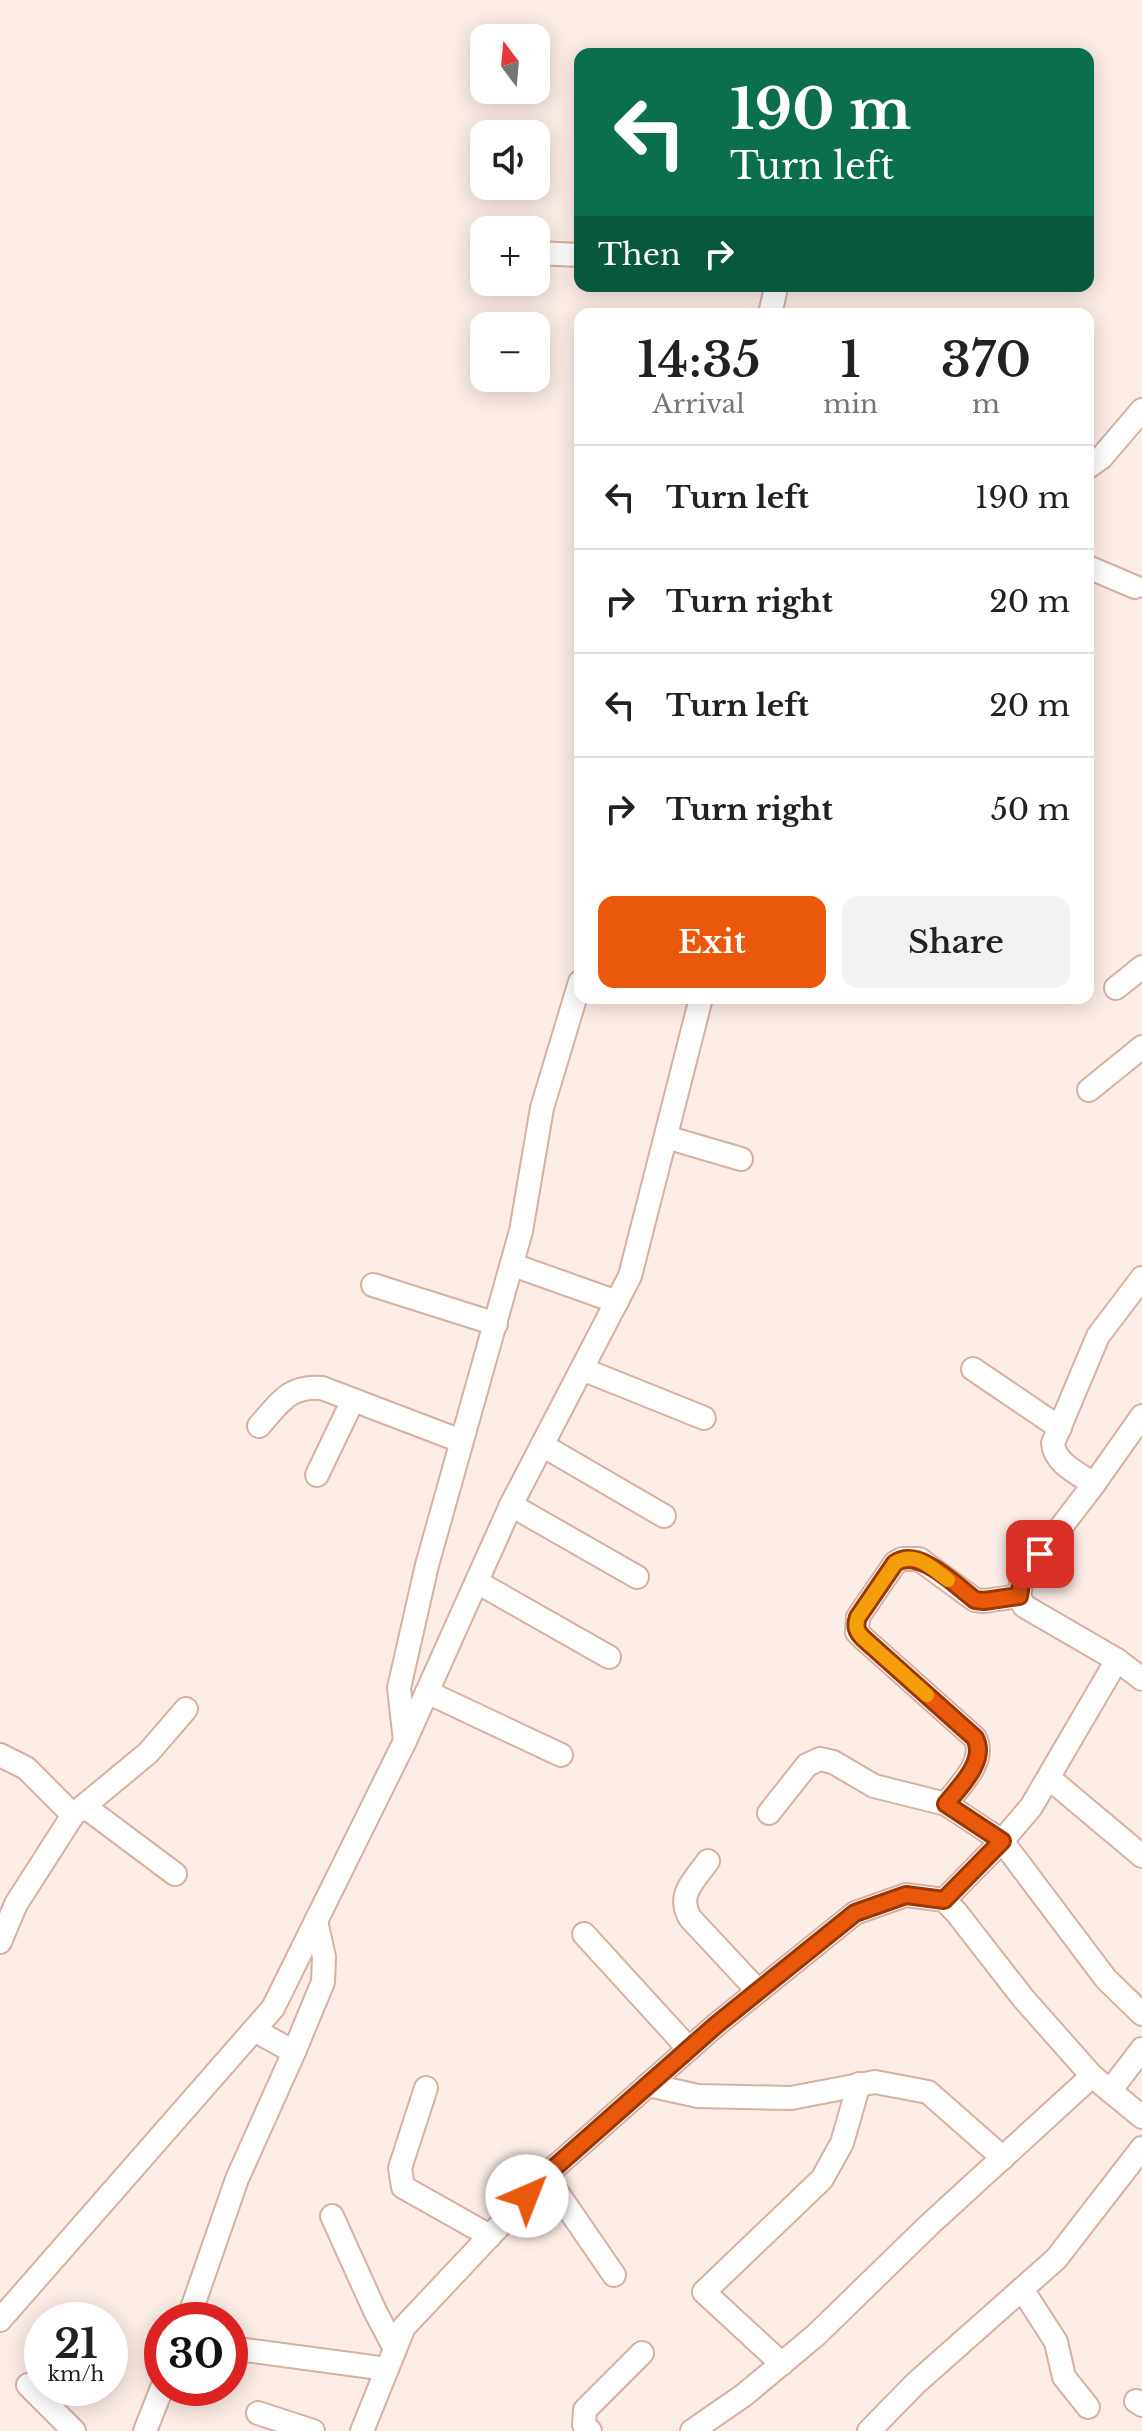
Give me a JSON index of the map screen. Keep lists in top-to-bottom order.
{
  "north": "top",
  "page": {
    "map_buttons": ["+", "−"],
    "turn": ["190 m", "Turn left"],
    "then": "Then",
    "eta": [
      "14:35",
      "Arrival",
      "1",
      "min",
      "370",
      "m"
    ],
    "list": [
      {
        "name": "Turn left",
        "value": "190 m"
      },
      {
        "name": "Turn right",
        "value": "20 m"
      },
      {
        "name": "Turn left",
        "value": "20 m"
      },
      {
        "name": "Turn right",
        "value": "50 m"
      }
    ],
    "buttons": ["Exit", "Share"],
    "speed": "21 km/h",
    "limit": "30"
  }
}
